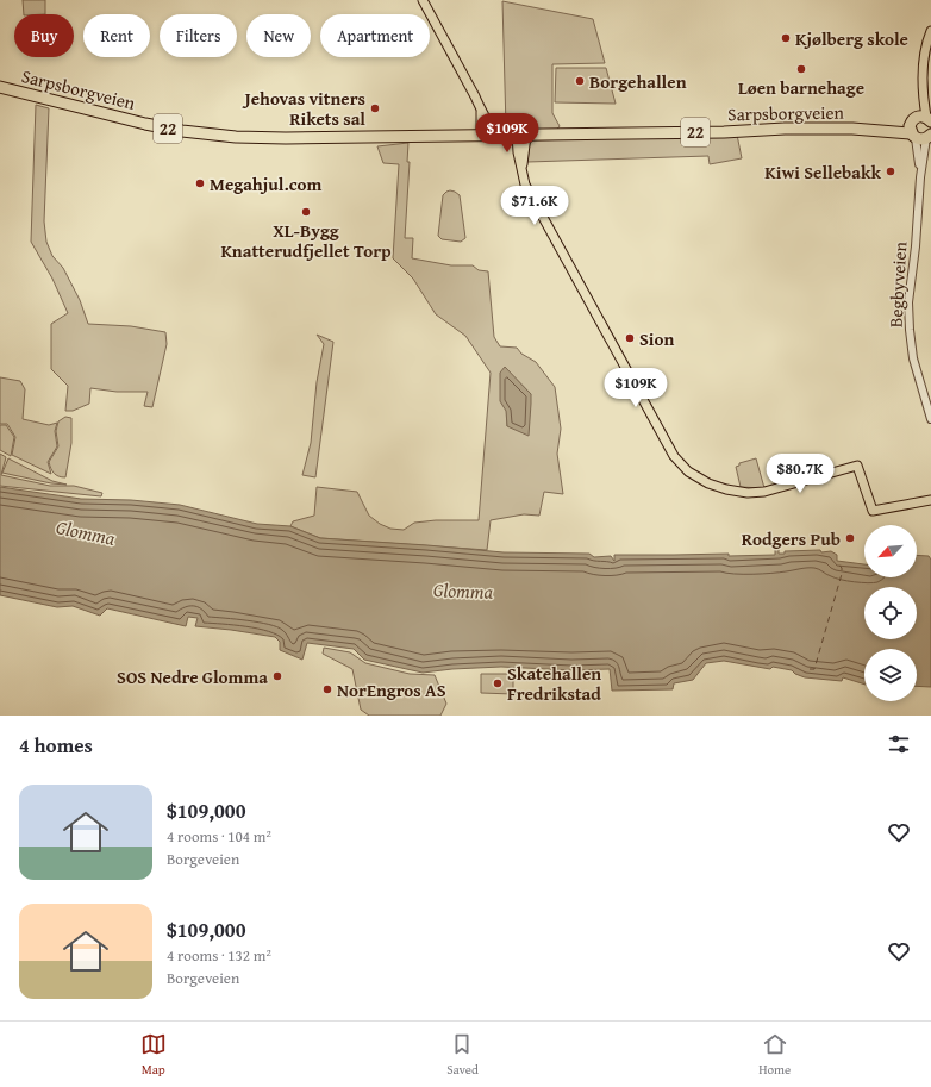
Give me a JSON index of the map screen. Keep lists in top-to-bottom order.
{
  "streets": {
    "highway": ["Sarpsborgveien", "22"],
    "main road": ["Begbyveien"]
  },
  "crossings": [
    ["Sarpsborgveien", "22"],
    ["Sarpsborgveien", "Begbyveien"],
    ["22", "Begbyveien"]
  ],
  "water": ["Glomma"],
  "places": [
    "Kjølberg skole",
    "Løen barnehage",
    "Borgehallen",
    "Jehovas vitners Rikets sal",
    "Kiwi Sellebakk",
    "Megahjul.com",
    "XL-Bygg Knatterudfjellet Torp",
    "Sion",
    "Rodgers Pub",
    "SOS Nedre Glomma",
    "Skatehallen Fredrikstad",
    "NorEngros AS"
  ],
  "north": "bottom left",
  "page": {
    "chip": [
      "Buy",
      "Rent",
      "Filters",
      "New",
      "Apartment"
    ],
    "price": [
      "$109K",
      "$71.6K",
      "$109K",
      "$80.7K"
    ],
    "heading": "4 homes",
    "list": [
      {
        "name": "$109,000",
        "note": "4 rooms · 104 m² · Borgeveien"
      },
      {
        "name": "$109,000",
        "note": "4 rooms · 132 m² · Borgeveien"
      }
    ],
    "tabs": ["Map", "Saved", "Home"]
  }
}
